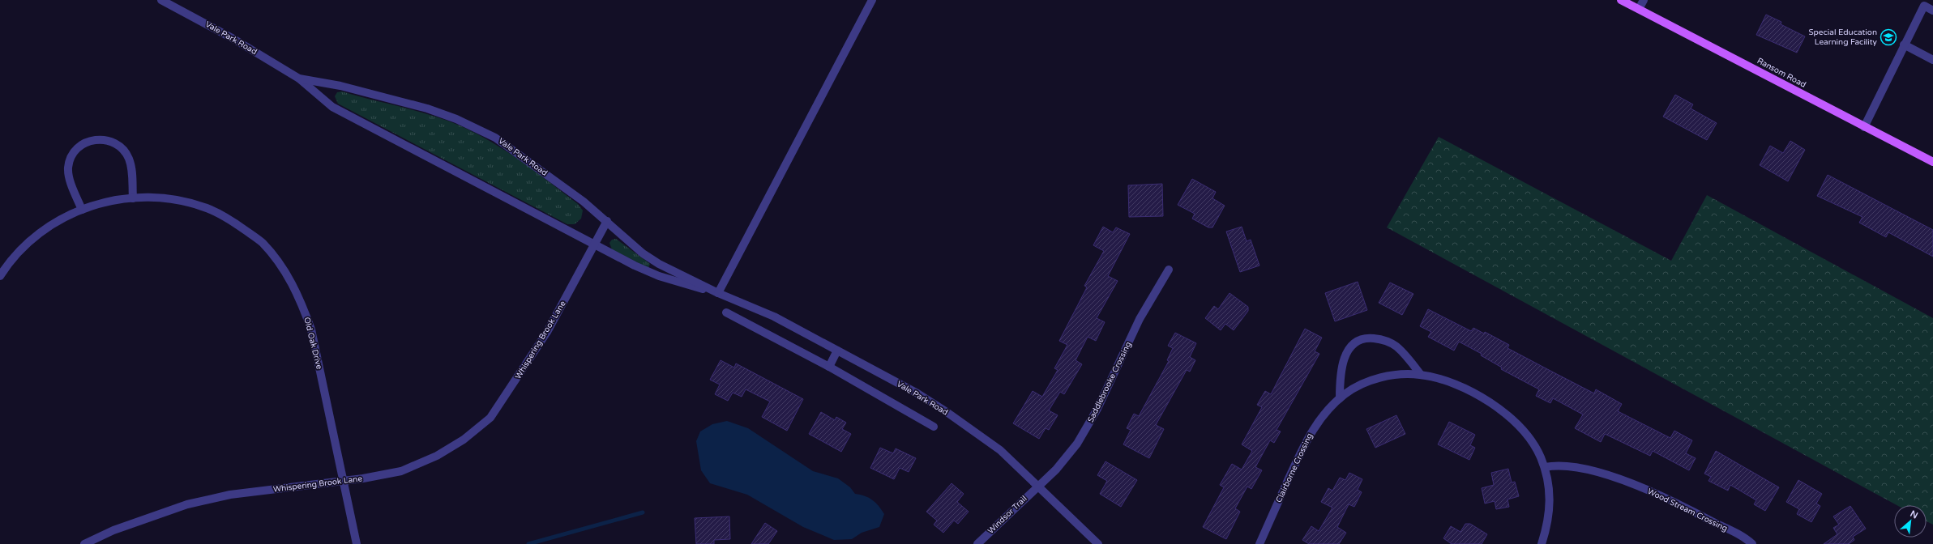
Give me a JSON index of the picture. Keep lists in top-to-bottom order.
{
  "streets": {
    "main road": ["Ransom Road"],
    "street": [
      "Vale Park Road",
      "Whispering Brook Lane",
      "Old Oak Drive",
      "Saddlebrooke Crossing",
      "Clairborne Crossing",
      "Wood Stream Crossing",
      "Windsor Trail"
    ]
  },
  "crossings": [
    ["Vale Park Road", "Whispering Brook Lane"],
    ["Vale Park Road", "Saddlebrooke Crossing"],
    ["Vale Park Road", "Windsor Trail"],
    ["Whispering Brook Lane", "Old Oak Drive"],
    ["Saddlebrooke Crossing", "Windsor Trail"],
    ["Clairborne Crossing", "Wood Stream Crossing"]
  ],
  "places": {
    "school or university": ["Special Education Learning Facility"]
  },
  "north": "top right"
}
